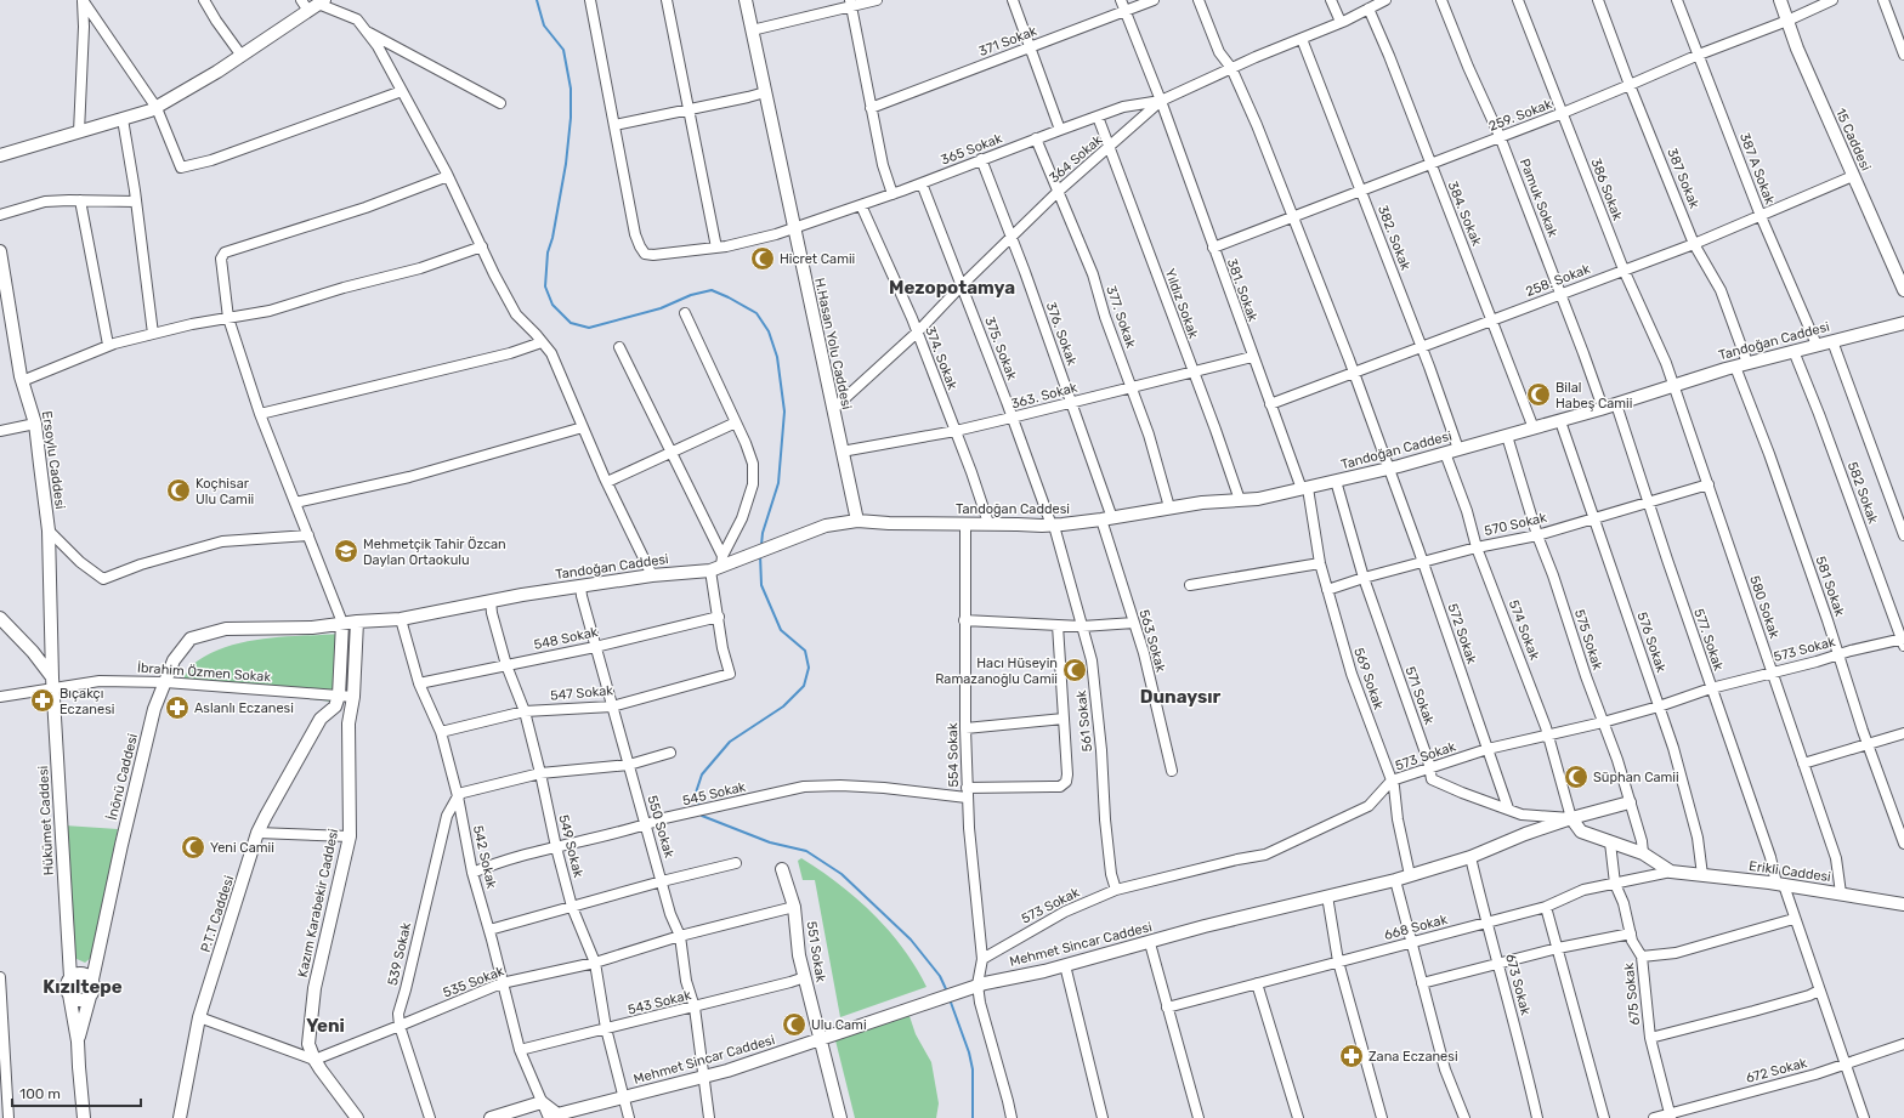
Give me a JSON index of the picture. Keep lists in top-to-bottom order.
{
  "streets": {
    "street": [
      "371 Sokak",
      "259. Sokak",
      "15 Caddesi",
      "365 Sokak",
      "364 Sokak",
      "387 A Sokak",
      "387 Sokak",
      "386 Sokak",
      "Pamuk Sokak",
      "384. Sokak",
      "382. Sokak",
      "258. Sokak",
      "381. Sokak",
      "Yıldız Sokak",
      "377. Sokak",
      "376. Sokak",
      "Tandoğan Caddesi",
      "H.Hasan Yolu Caddesi",
      "375. Sokak",
      "374. Sokak",
      "363. Sokak",
      "Ersoylu Caddesi",
      "582 Sokak",
      "570 Sokak",
      "581 Sokak",
      "580 Sokak",
      "574 Sokak",
      "572 Sokak",
      "548 Sokak",
      "575 Sokak",
      "577. Sokak",
      "563 Sokak",
      "576 Sokak",
      "573 Sokak",
      "İbrahim Özmen Sokak",
      "569 Sokak",
      "547 Sokak",
      "571 Sokak",
      "561 Sokak",
      "554 Sokak",
      "İnönü Caddesi",
      "545 Sokak",
      "Hükümet Caddesi",
      "550 Sokak",
      "549 Sokak",
      "542 Sokak",
      "Erikli Caddesi",
      "Kazım Karabekir Caddesi",
      "P.T.T Caddesi",
      "668 Sokak",
      "Mehmet Sincar Caddesi",
      "551 Sokak",
      "539 Sokak",
      "535 Sokak",
      "673 Sokak",
      "675 Sokak",
      "543 Sokak",
      "672 Sokak"
    ]
  },
  "crossings": [
    ["371 Sokak", "381. Sokak"],
    ["259. Sokak", "15 Caddesi"],
    ["259. Sokak", "387 A Sokak"],
    ["259. Sokak", "387 Sokak"],
    ["259. Sokak", "386 Sokak"],
    ["259. Sokak", "Pamuk Sokak"],
    ["259. Sokak", "384. Sokak"],
    ["259. Sokak", "382. Sokak"],
    ["259. Sokak", "381. Sokak"],
    ["259. Sokak", "572 Sokak"],
    ["15 Caddesi", "258. Sokak"],
    ["365 Sokak", "364 Sokak"],
    ["365 Sokak", "381. Sokak"],
    ["365 Sokak", "Yıldız Sokak"],
    ["365 Sokak", "377. Sokak"],
    ["365 Sokak", "376. Sokak"],
    ["365 Sokak", "H.Hasan Yolu Caddesi"],
    ["365 Sokak", "375. Sokak"],
    ["365 Sokak", "374. Sokak"],
    ["364 Sokak", "384. Sokak"],
    ["364 Sokak", "382. Sokak"],
    ["364 Sokak", "381. Sokak"],
    ["364 Sokak", "Yıldız Sokak"],
    ["364 Sokak", "377. Sokak"],
    ["364 Sokak", "376. Sokak"],
    ["364 Sokak", "H.Hasan Yolu Caddesi"],
    ["364 Sokak", "375. Sokak"],
    ["364 Sokak", "374. Sokak"],
    ["364 Sokak", "572 Sokak"],
    ["387 A Sokak", "258. Sokak"],
    ["387 A Sokak", "Tandoğan Caddesi"],
    ["387 Sokak", "258. Sokak"],
    ["387 Sokak", "Tandoğan Caddesi"],
    ["387 Sokak", "581 Sokak"],
    ["386 Sokak", "258. Sokak"],
    ["386 Sokak", "Tandoğan Caddesi"],
    ["386 Sokak", "580 Sokak"],
    ["Pamuk Sokak", "258. Sokak"],
    ["Pamuk Sokak", "Tandoğan Caddesi"],
    ["384. Sokak", "258. Sokak"],
    ["384. Sokak", "Tandoğan Caddesi"],
    ["382. Sokak", "258. Sokak"],
    ["382. Sokak", "Tandoğan Caddesi"],
    ["258. Sokak", "381. Sokak"],
    ["258. Sokak", "572 Sokak"],
    ["381. Sokak", "Tandoğan Caddesi"],
    ["381. Sokak", "363. Sokak"],
    ["381. Sokak", "569 Sokak"],
    ["Yıldız Sokak", "Tandoğan Caddesi"],
    ["Yıldız Sokak", "363. Sokak"],
    ["377. Sokak", "Tandoğan Caddesi"],
    ["377. Sokak", "363. Sokak"],
    ["376. Sokak", "Tandoğan Caddesi"],
    ["376. Sokak", "363. Sokak"],
    ["376. Sokak", "563 Sokak"],
    ["Tandoğan Caddesi", "H.Hasan Yolu Caddesi"],
    ["Tandoğan Caddesi", "375. Sokak"],
    ["Tandoğan Caddesi", "374. Sokak"],
    ["Tandoğan Caddesi", "582 Sokak"],
    ["Tandoğan Caddesi", "581 Sokak"],
    ["Tandoğan Caddesi", "580 Sokak"],
    ["Tandoğan Caddesi", "574 Sokak"],
    ["Tandoğan Caddesi", "572 Sokak"],
    ["Tandoğan Caddesi", "575 Sokak"],
    ["Tandoğan Caddesi", "577. Sokak"],
    ["Tandoğan Caddesi", "563 Sokak"],
    ["Tandoğan Caddesi", "576 Sokak"],
    ["Tandoğan Caddesi", "İbrahim Özmen Sokak"],
    ["Tandoğan Caddesi", "569 Sokak"],
    ["Tandoğan Caddesi", "571 Sokak"],
    ["Tandoğan Caddesi", "561 Sokak"],
    ["Tandoğan Caddesi", "554 Sokak"],
    ["Tandoğan Caddesi", "İnönü Caddesi"],
    ["Tandoğan Caddesi", "550 Sokak"],
    ["Tandoğan Caddesi", "549 Sokak"],
    ["Tandoğan Caddesi", "542 Sokak"],
    ["Tandoğan Caddesi", "Kazım Karabekir Caddesi"],
    ["H.Hasan Yolu Caddesi", "363. Sokak"],
    ["375. Sokak", "363. Sokak"],
    ["375. Sokak", "561 Sokak"],
    ["374. Sokak", "363. Sokak"],
    ["Ersoylu Caddesi", "İbrahim Özmen Sokak"],
    ["Ersoylu Caddesi", "Hükümet Caddesi"],
    ["582 Sokak", "573 Sokak"],
    ["570 Sokak", "580 Sokak"],
    ["570 Sokak", "574 Sokak"],
    ["570 Sokak", "572 Sokak"],
    ["570 Sokak", "575 Sokak"],
    ["570 Sokak", "577. Sokak"],
    ["570 Sokak", "576 Sokak"],
    ["570 Sokak", "569 Sokak"],
    ["570 Sokak", "571 Sokak"],
    ["581 Sokak", "573 Sokak"],
    ["580 Sokak", "573 Sokak"],
    ["580 Sokak", "Erikli Caddesi"],
    ["574 Sokak", "573 Sokak"],
    ["574 Sokak", "571 Sokak"],
    ["574 Sokak", "Mehmet Sincar Caddesi"],
    ["572 Sokak", "573 Sokak"],
    ["572 Sokak", "571 Sokak"],
    ["548 Sokak", "547 Sokak"],
    ["548 Sokak", "550 Sokak"],
    ["548 Sokak", "549 Sokak"],
    ["548 Sokak", "542 Sokak"],
    ["575 Sokak", "573 Sokak"],
    ["575 Sokak", "Mehmet Sincar Caddesi"],
    ["577. Sokak", "573 Sokak"],
    ["577. Sokak", "Erikli Caddesi"],
    ["577. Sokak", "672 Sokak"],
    ["576 Sokak", "573 Sokak"],
    ["576 Sokak", "Erikli Caddesi"],
    ["573 Sokak", "569 Sokak"],
    ["573 Sokak", "571 Sokak"],
    ["573 Sokak", "561 Sokak"],
    ["573 Sokak", "554 Sokak"],
    ["İbrahim Özmen Sokak", "İnönü Caddesi"],
    ["İbrahim Özmen Sokak", "Hükümet Caddesi"],
    ["İbrahim Özmen Sokak", "Kazım Karabekir Caddesi"],
    ["İbrahim Özmen Sokak", "P.T.T Caddesi"],
    ["569 Sokak", "Mehmet Sincar Caddesi"],
    ["547 Sokak", "550 Sokak"],
    ["547 Sokak", "549 Sokak"],
    ["547 Sokak", "542 Sokak"],
    ["571 Sokak", "Mehmet Sincar Caddesi"],
    ["554 Sokak", "545 Sokak"],
    ["554 Sokak", "Mehmet Sincar Caddesi"],
    ["İnönü Caddesi", "Hükümet Caddesi"],
    ["545 Sokak", "550 Sokak"],
    ["545 Sokak", "549 Sokak"],
    ["545 Sokak", "542 Sokak"],
    ["550 Sokak", "Mehmet Sincar Caddesi"],
    ["550 Sokak", "535 Sokak"],
    ["550 Sokak", "543 Sokak"],
    ["549 Sokak", "Mehmet Sincar Caddesi"],
    ["549 Sokak", "535 Sokak"],
    ["549 Sokak", "543 Sokak"],
    ["542 Sokak", "Mehmet Sincar Caddesi"],
    ["542 Sokak", "539 Sokak"],
    ["542 Sokak", "535 Sokak"],
    ["542 Sokak", "543 Sokak"],
    ["Erikli Caddesi", "668 Sokak"],
    ["Kazım Karabekir Caddesi", "535 Sokak"],
    ["668 Sokak", "673 Sokak"],
    ["668 Sokak", "675 Sokak"],
    ["Mehmet Sincar Caddesi", "551 Sokak"],
    ["Mehmet Sincar Caddesi", "673 Sokak"],
    ["551 Sokak", "535 Sokak"],
    ["551 Sokak", "543 Sokak"],
    ["539 Sokak", "535 Sokak"],
    ["675 Sokak", "672 Sokak"]
  ],
  "districts": [
    "Mezopotamya",
    "Dunaysır",
    "Kızıltepe",
    "Yeni"
  ],
  "places": {
    "mosque": [
      "Hicret Camii",
      "Bilal Habeş Camii",
      "Koçhisar Ulu Camii",
      "Hacı Hüseyin Ramazanoğlu Camii",
      "Süphan Camii",
      "Yeni Camii",
      "Ulu Cami"
    ],
    "school or university": ["Mehmetçik Tahir Özcan Daylan Ortaokulu"],
    "pharmacy": ["Bıçakçı Eczanesi", "Aslanlı Eczanesi", "Zana Eczanesi"]
  },
  "scale_bar": "100 m"
}
